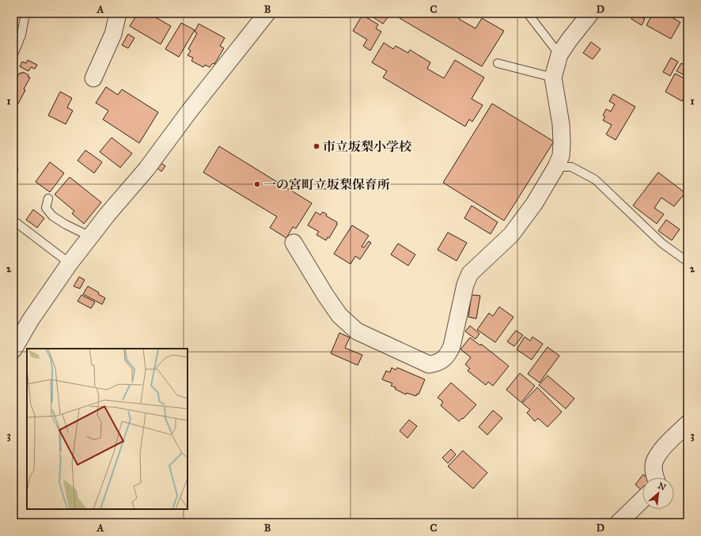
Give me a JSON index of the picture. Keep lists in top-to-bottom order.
{
  "places": ["市立坂梨小学校", "一の宮町立坂梨保育所"],
  "north": "top right",
  "grid": {
    "columns": [
      "A",
      "B",
      "C",
      "D"
    ],
    "rows": ["1", "2", "3"]
  }
}
